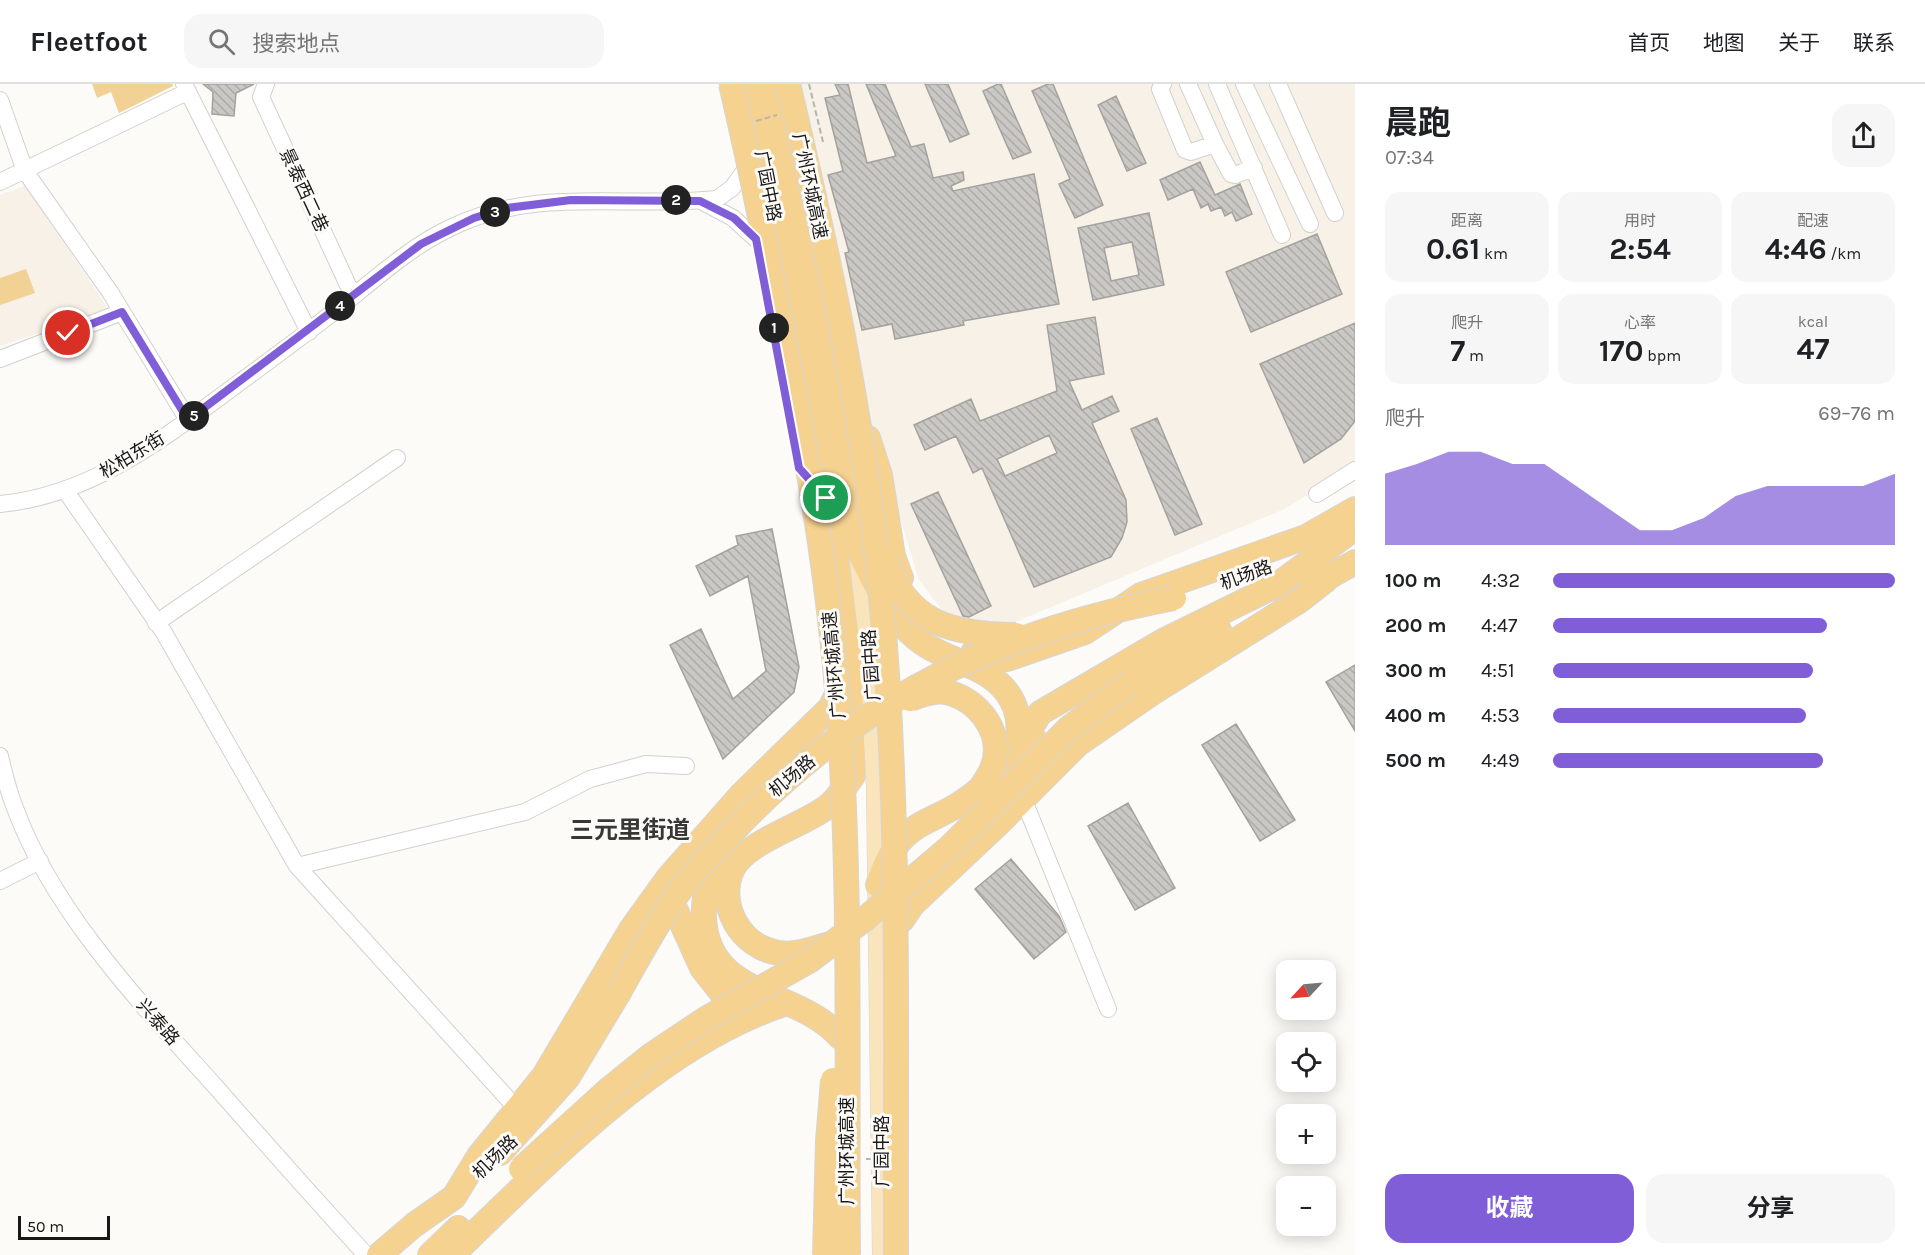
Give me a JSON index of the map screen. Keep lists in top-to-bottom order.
{
  "streets": {
    "highway": ["广园中路", "广州环城高速", "机场路"],
    "street": ["景泰西二巷", "松柏东街", "兴泰路"]
  },
  "crossings": [
    ["广州环城高速", "机场路"],
    ["景泰西二巷", "松柏东街"]
  ],
  "districts": ["三元里街道"],
  "scale_bar": "50 m",
  "north": "bottom left",
  "page": {
    "header": "Fleetfoot",
    "search": "搜索地点",
    "nav": [
      "首页",
      "地图",
      "关于",
      "联系"
    ],
    "heading": ["晨跑", "07:34"],
    "pins": [
      "2",
      "3",
      "4",
      "1",
      "5"
    ],
    "stats": [
      ["距离", "0.61 km"],
      ["用时", "2:54"],
      ["配速", "4:46 /km"],
      ["爬升", "7 m"],
      ["心率", "170 bpm"],
      ["kcal", "47"]
    ],
    "chart": ["爬升", "69–76 m"],
    "list": [
      {
        "name": "100 m",
        "note": "4:32"
      },
      {
        "name": "200 m",
        "note": "4:47"
      },
      {
        "name": "300 m",
        "note": "4:51"
      },
      {
        "name": "400 m",
        "note": "4:53"
      },
      {
        "name": "500 m",
        "note": "4:49"
      }
    ],
    "map_buttons": ["+", "−"],
    "buttons": ["收藏", "分享"],
    "scale": "50 m"
  }
}
